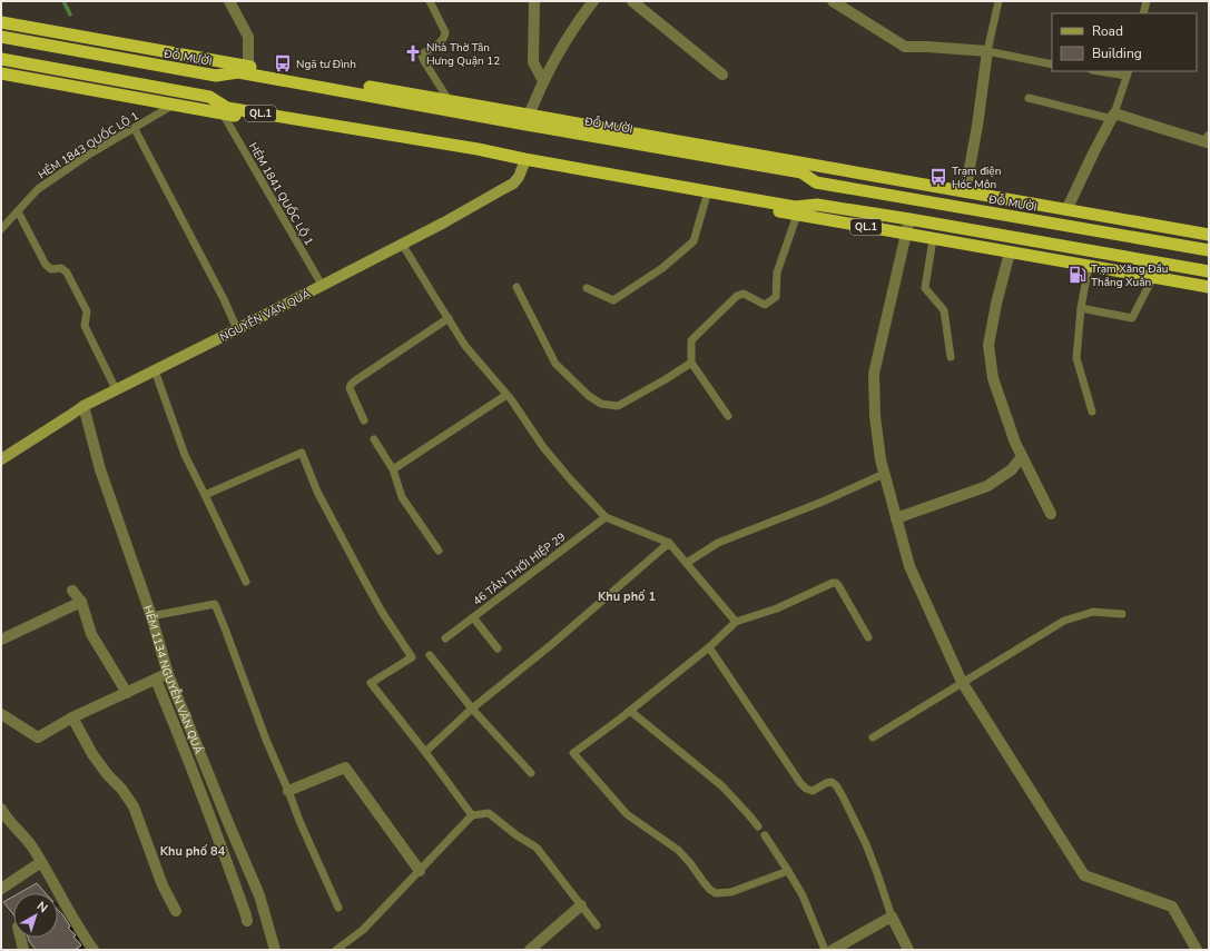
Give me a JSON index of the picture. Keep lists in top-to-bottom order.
{
  "streets": {
    "highway": ["ĐỖ MƯỜI", "QL.1"],
    "main road": ["NGUYỄN VĂN QUÁ"],
    "street": ["HẺM 1134 NGUYỄN VĂN QUÁ"],
    "lane": ["HẺM 1843 QUỐC LỘ 1", "HẺM 1841 QUỐC LỘ 1", "46 TÂN THỚI HIỆP 29"]
  },
  "crossings": [
    ["QL.1", "HẺM 1843 QUỐC LỘ 1"],
    ["QL.1", "HẺM 1841 QUỐC LỘ 1"],
    ["QL.1", "NGUYỄN VĂN QUÁ"],
    ["HẺM 1841 QUỐC LỘ 1", "NGUYỄN VĂN QUÁ"],
    ["NGUYỄN VĂN QUÁ", "HẺM 1134 NGUYỄN VĂN QUÁ"]
  ],
  "districts": ["Khu phố 1", "Khu phố 84"],
  "places": {
    "church": ["Nhà Thờ Tân Hưng Quận 12"],
    "bus stop": ["Ngã tư Đình", "Trạm điện Hóc Môn"],
    "fuel station": ["Trạm Xăng Đầu Thắng Xuân"]
  },
  "legend": ["Road", "Building"],
  "north": "top right"
}
